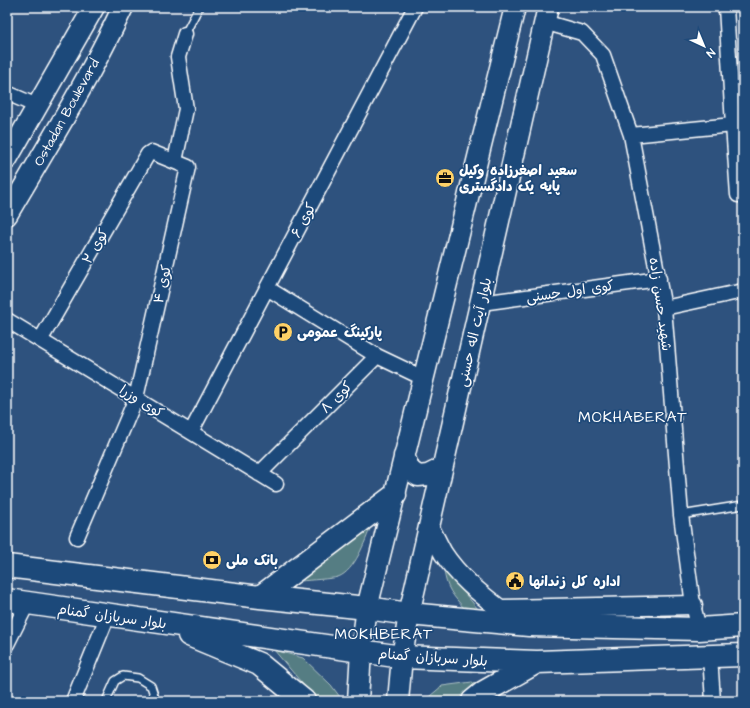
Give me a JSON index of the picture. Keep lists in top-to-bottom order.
{
  "streets": {
    "main road": ["Ostadan Boulevard", "بلوار آیت اله حسنی", "بلوار سربازان گمنام"],
    "street": [
      "کوی ۶",
      "کوی ۲",
      "کوی ۴",
      "کوی اول حسنی",
      "شهید حسن زاده",
      "کوی ۸",
      "کوی وزرا"
    ]
  },
  "crossings": [
    ["کوی ۶", "کوی وزرا"],
    ["کوی ۲", "کوی ۴"],
    ["کوی ۲", "کوی وزرا"],
    ["کوی ۴", "کوی وزرا"],
    ["کوی اول حسنی", "شهید حسن زاده"],
    ["کوی اول حسنی", "بلوار آیت اله حسنی"],
    ["شهید حسن زاده", "بلوار آیت اله حسنی"],
    ["بلوار آیت اله حسنی", "بلوار سربازان گمنام"],
    ["کوی ۸", "کوی وزرا"]
  ],
  "districts": ["MOKHABERAT", "MOKHBERAT"],
  "places": {
    "office": ["سعید اصغرزاده وکیل پایه یک دادگستری"],
    "parking": ["پارکینگ عمومی"],
    "bank": ["بانک ملى"],
    "public building": ["اداره کل زندانها"]
  },
  "north": "bottom right"
}
